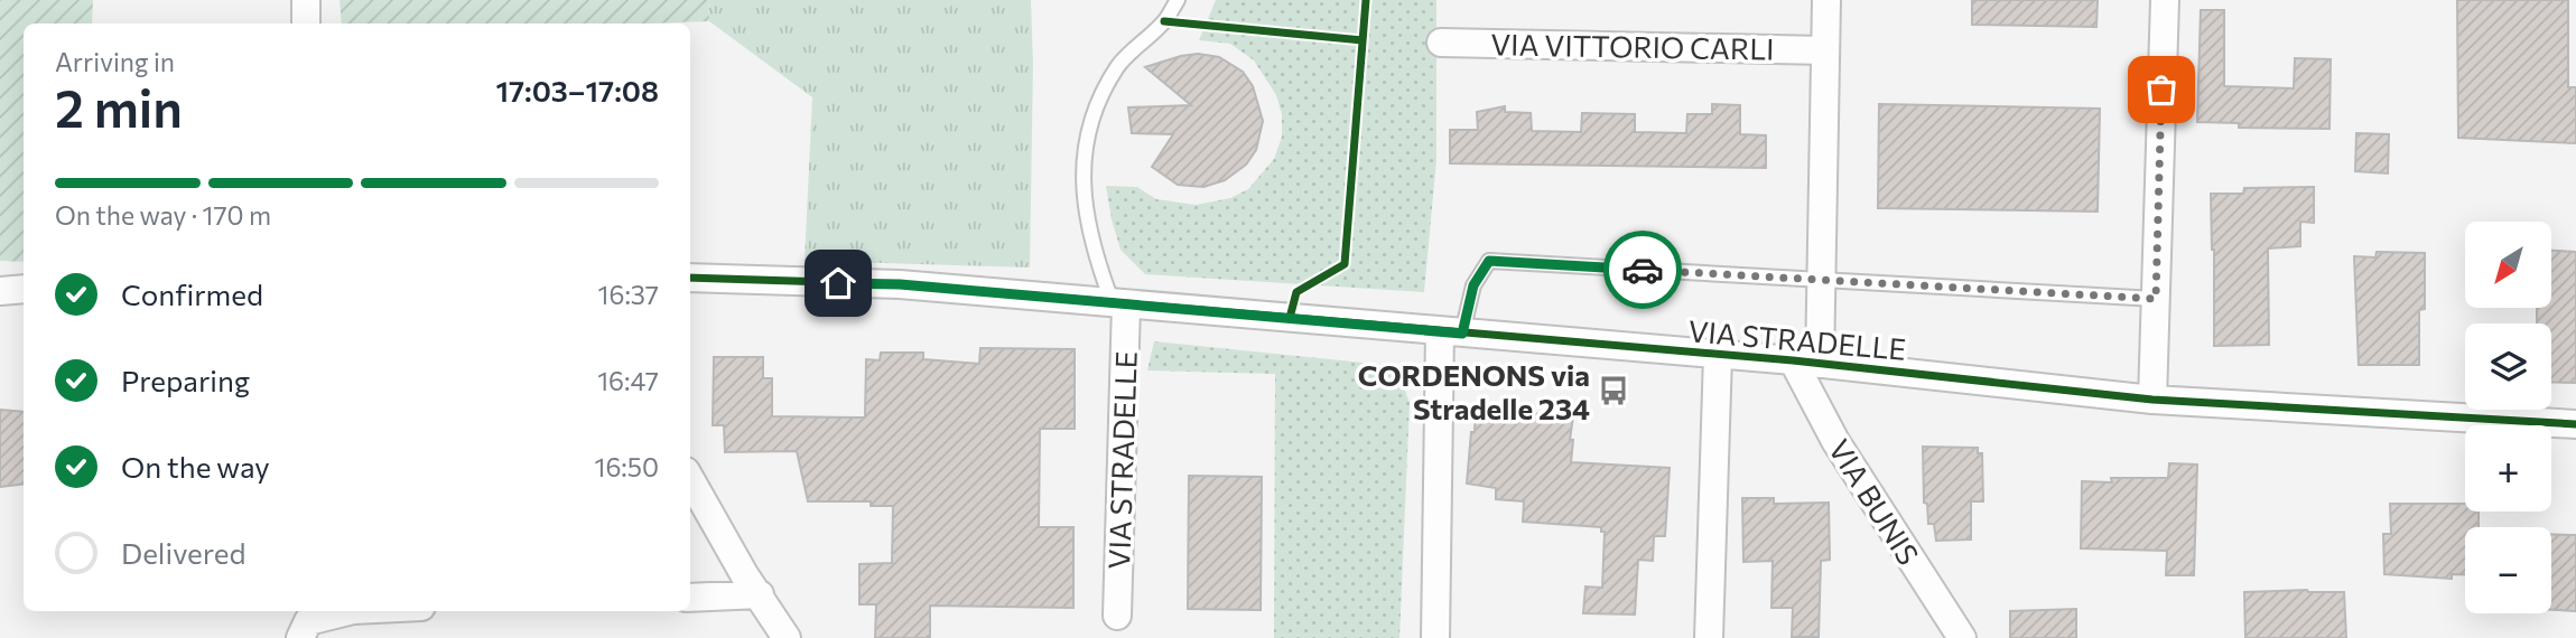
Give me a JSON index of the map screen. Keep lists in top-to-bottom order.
{
  "streets": {
    "street": ["VIA VITTORIO CARLI", "VIA STRADELLE", "VIA BUNIS"]
  },
  "crossings": [
    ["VIA STRADELLE", "VIA BUNIS"]
  ],
  "places": {
    "bus stop": ["CORDENONS via Stradelle 234"]
  },
  "north": "bottom left",
  "page": {
    "heading": ["2 min", "Arriving in", "17:03–17:08"],
    "bar": "On the way · 170 m",
    "map_buttons": ["+", "−"],
    "list": [
      ["Confirmed", "16:37"],
      ["Preparing", "16:47"],
      ["On the way", "16:50"],
      "Delivered"
    ]
  }
}
